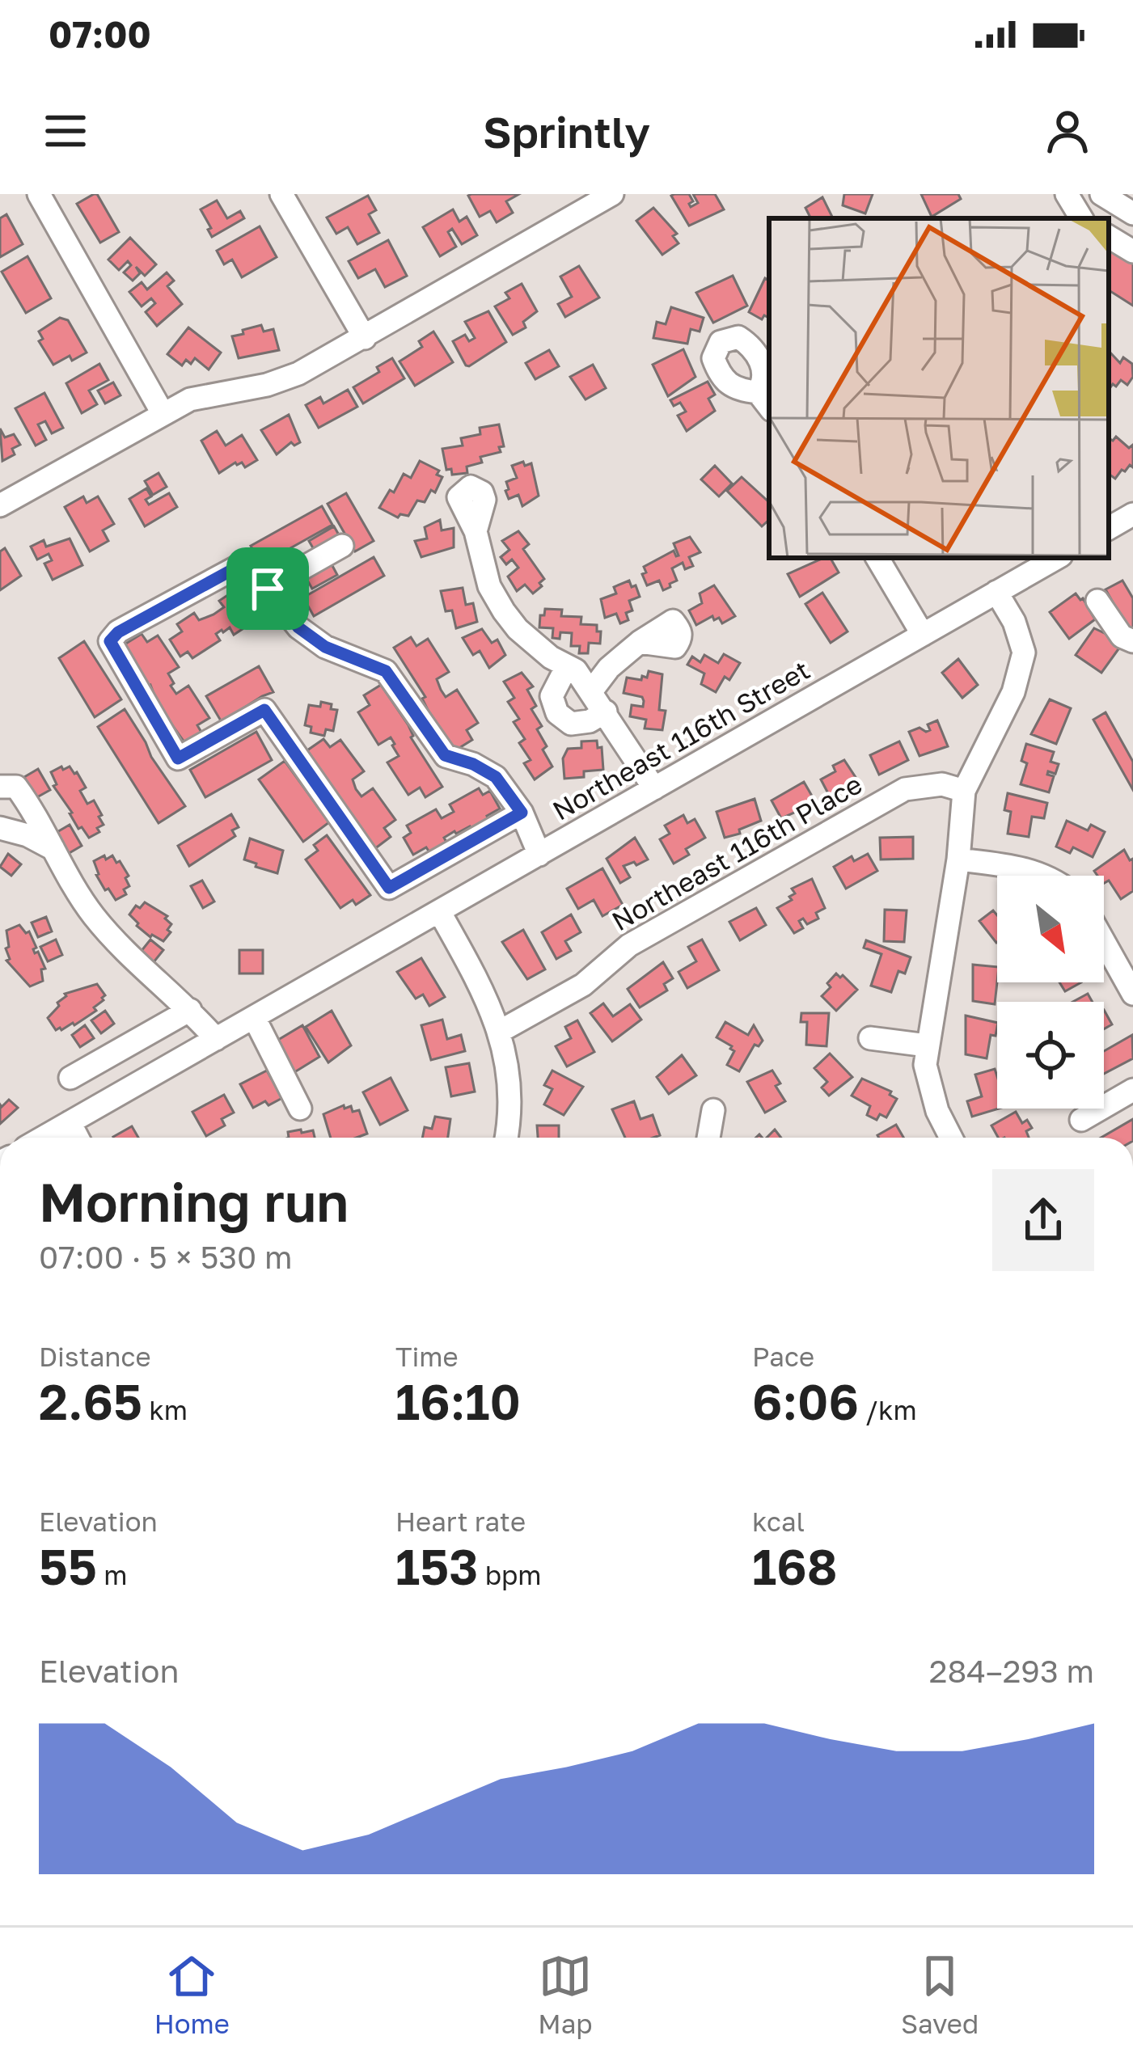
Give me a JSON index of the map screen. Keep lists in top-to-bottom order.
{
  "streets": {
    "street": ["Northeast 116th Street", "Northeast 116th Place"]
  },
  "north": "bottom right",
  "page": {
    "status": "07:00",
    "header": "Sprintly",
    "heading": ["Morning run", "07:00 · 5 × 530 m"],
    "stats": [
      ["Distance", "2.65 km"],
      ["Time", "16:10"],
      ["Pace", "6:06 /km"],
      ["Elevation", "55 m"],
      ["Heart rate", "153 bpm"],
      ["kcal", "168"]
    ],
    "chart": ["Elevation", "284–293 m"],
    "tabs": ["Home", "Map", "Saved"]
  }
}
